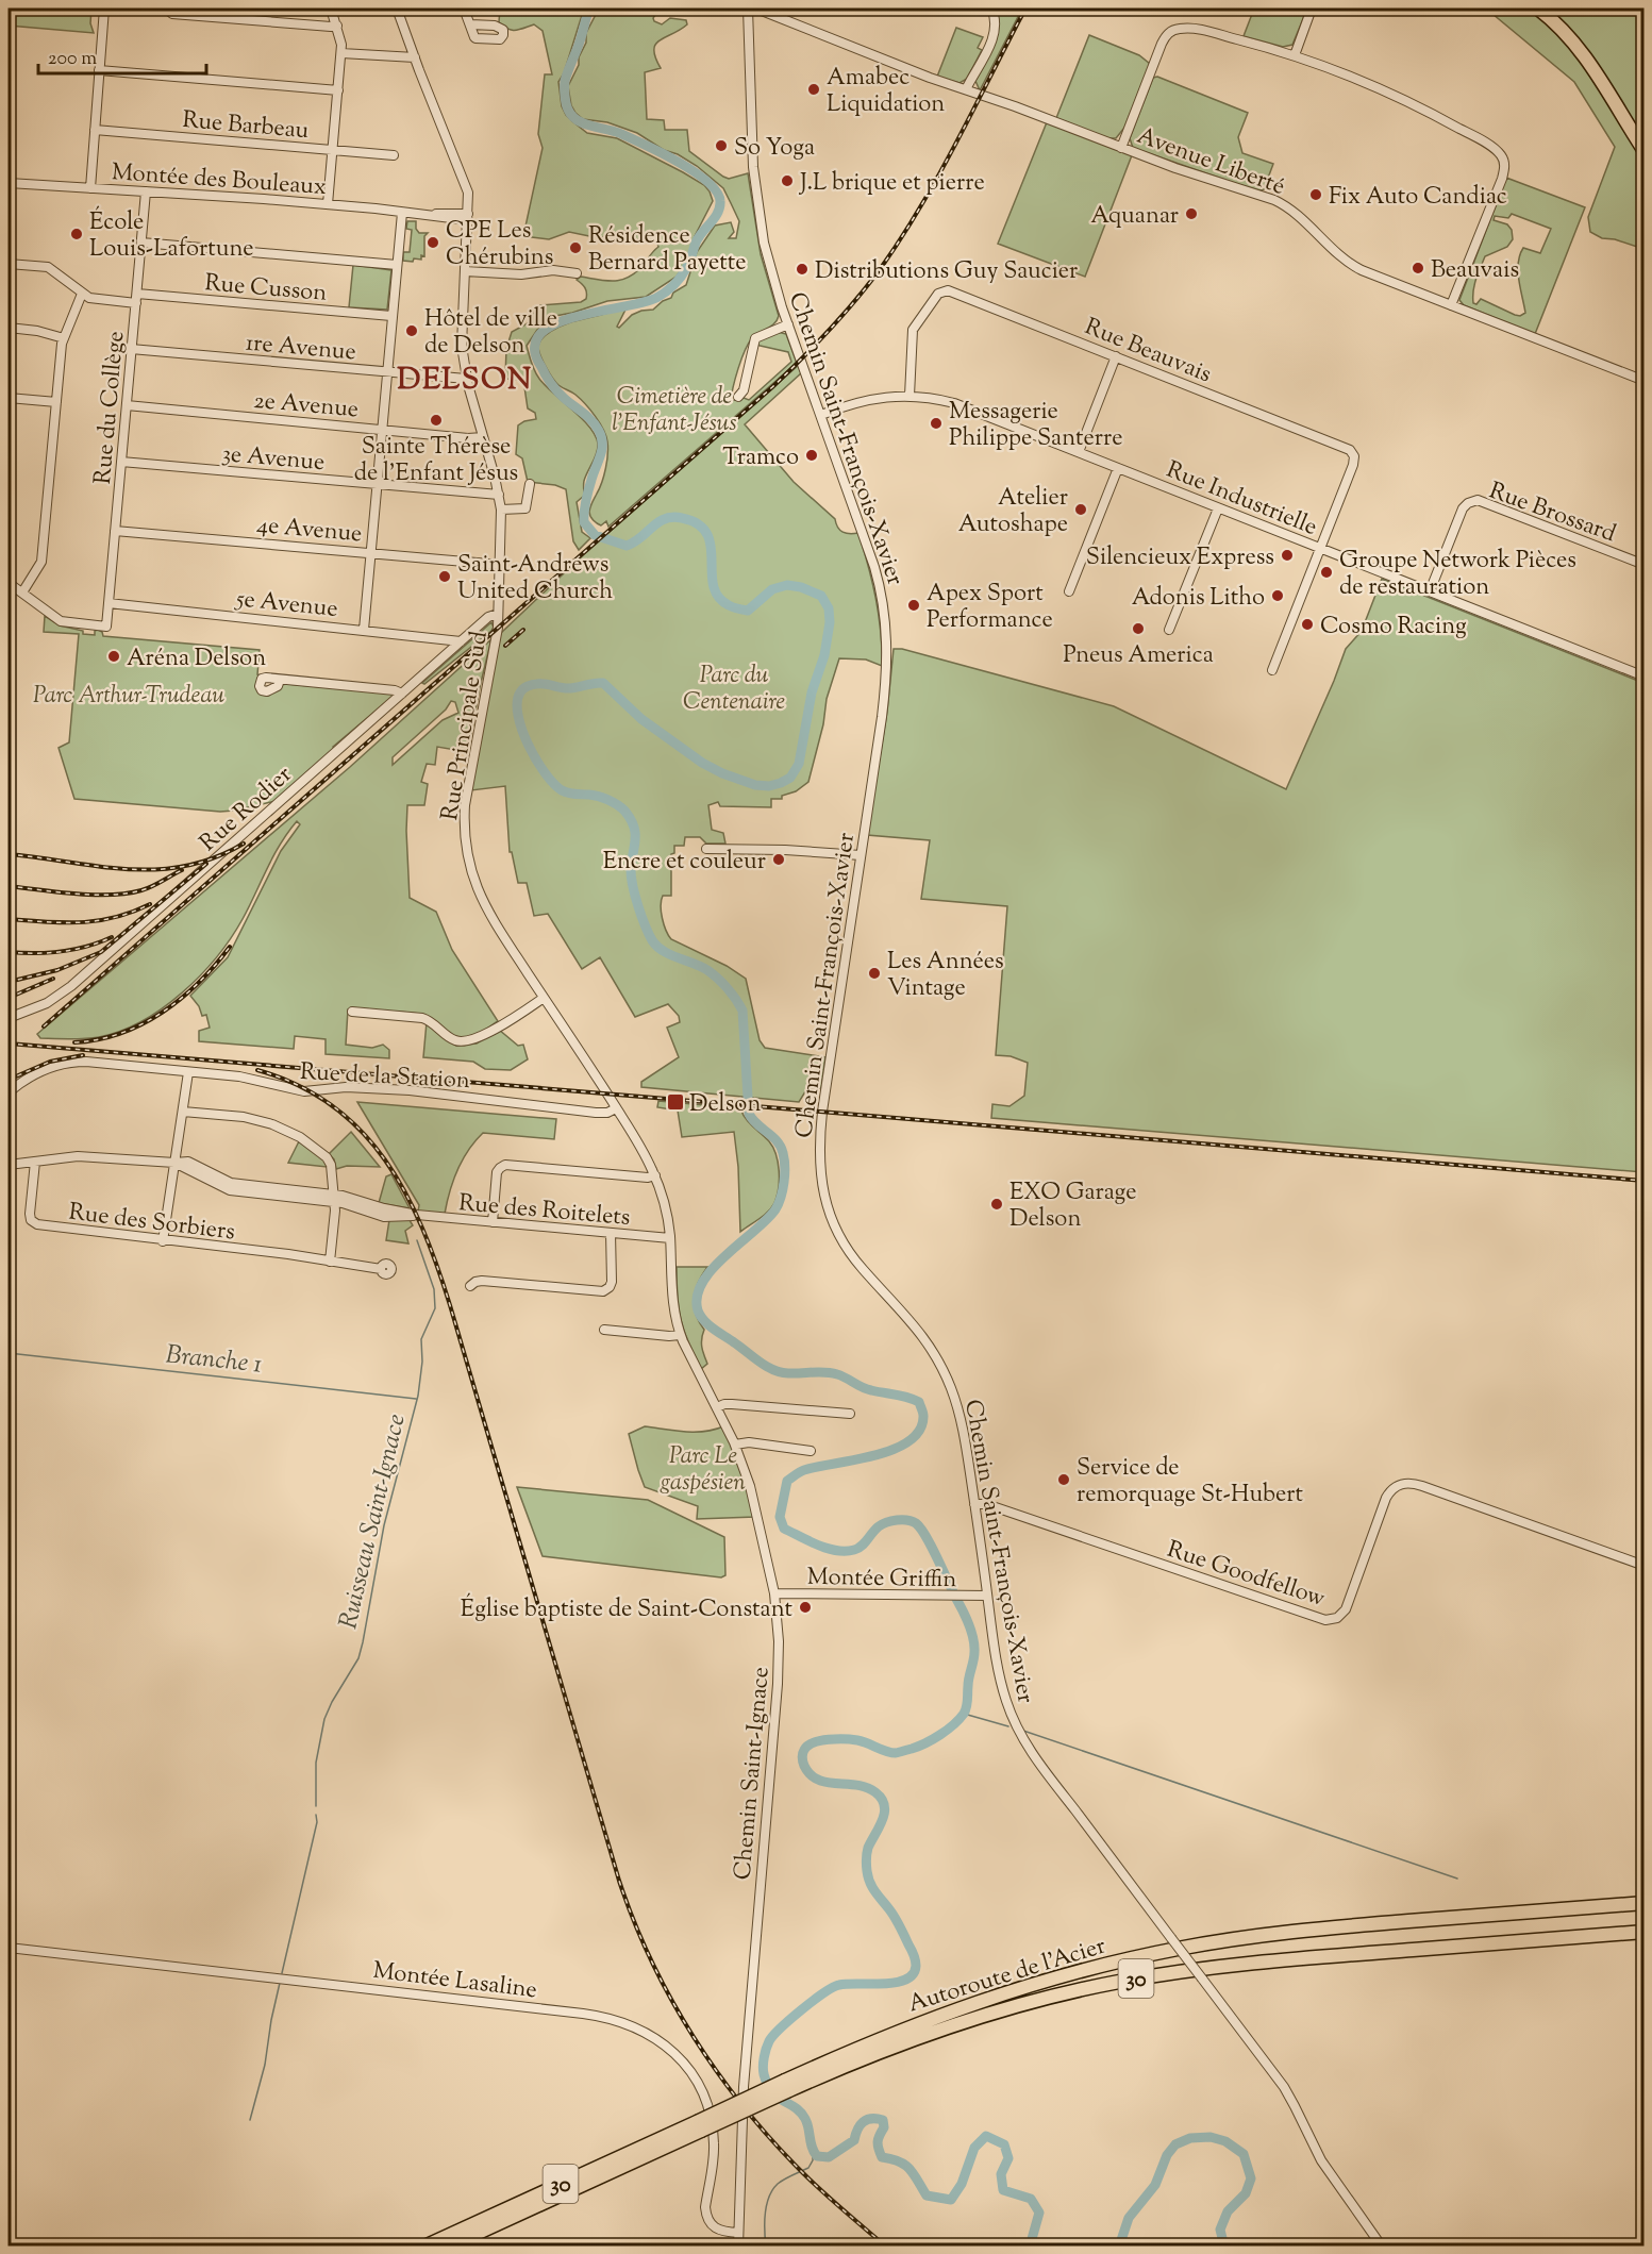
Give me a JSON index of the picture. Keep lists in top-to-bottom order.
{
  "streets": {
    "highway": ["Autoroute de l'Acier", "30"],
    "street": [
      "Rue Barbeau",
      "Avenue Liberté",
      "Montée des Bouleaux",
      "Rue Cusson",
      "1re Avenue",
      "Rue Beauvais",
      "2e Avenue",
      "Rue du Collège",
      "Chemin Saint-François-Xavier",
      "3e Avenue",
      "Rue Industrielle",
      "Rue Brossard",
      "4e Avenue",
      "5e Avenue",
      "Rue Principale Sud",
      "Rue Rodier",
      "Rue de la Station",
      "Rue des Roitelets",
      "Rue des Sorbiers",
      "Rue Goodfellow",
      "Montée Griffin",
      "Chemin Saint-Ignace",
      "Montée Lasaline"
    ]
  },
  "crossings": [
    ["Avenue Liberté", "Chemin Saint-François-Xavier"],
    ["Montée des Bouleaux", "Rue du Collège"],
    ["Montée des Bouleaux", "Rue Principale Sud"],
    ["Rue Cusson", "Rue du Collège"],
    ["1re Avenue", "Rue du Collège"],
    ["1re Avenue", "Rue Principale Sud"],
    ["Rue Beauvais", "Rue Industrielle"],
    ["2e Avenue", "Rue du Collège"],
    ["2e Avenue", "Rue Principale Sud"],
    ["Rue du Collège", "3e Avenue"],
    ["Rue du Collège", "4e Avenue"],
    ["Rue du Collège", "5e Avenue"],
    ["Chemin Saint-François-Xavier", "Rue Industrielle"],
    ["Chemin Saint-François-Xavier", "Rue Goodfellow"],
    ["Chemin Saint-François-Xavier", "Montée Griffin"],
    ["3e Avenue", "Rue Principale Sud"],
    ["Rue Industrielle", "Rue Brossard"],
    ["4e Avenue", "Rue Principale Sud"],
    ["5e Avenue", "Rue Rodier"],
    ["Rue Principale Sud", "Rue Rodier"],
    ["Rue Principale Sud", "Rue de la Station"],
    ["Rue Principale Sud", "Rue des Roitelets"],
    ["Rue Principale Sud", "Chemin Saint-Ignace"],
    ["Rue des Roitelets", "Rue des Sorbiers"],
    ["Montée Griffin", "Chemin Saint-Ignace"],
    ["Chemin Saint-Ignace", "Montée Lasaline"]
  ],
  "districts": ["DELSON"],
  "water": ["Branche 1", "Ruisseau Saint-Ignace"],
  "parks": [
    "Cimetière de l'Enfant-Jésus",
    "Parc du Centenaire",
    "Parc Arthur-Trudeau",
    "Parc Le gaspésien"
  ],
  "places": {
    "other": [
      "Amabec Liquidation",
      "So Yoga",
      "J.L brique et pierre",
      "Fix Auto Candiac",
      "Aquanar",
      "École Louis-Lafortune",
      "CPE Les Chérubins",
      "Résidence Bernard Payette",
      "Beauvais",
      "Distributions Guy Saucier",
      "Hôtel de ville de Delson",
      "Sainte Thérèse de l'Enfant Jésus",
      "Messagerie Philippe Santerre",
      "Tramco",
      "Atelier Autoshape",
      "Silencieux Express",
      "Groupe Network Pièces de restauration",
      "Saint-Andrews United Church",
      "Adonis Litho",
      "Apex Sport Performance",
      "Cosmo Racing",
      "Pneus America",
      "Aréna Delson",
      "Encre et couleur",
      "Les Années Vintage",
      "EXO Garage Delson",
      "Service de remorquage St-Hubert",
      "Église baptiste de Saint-Constant"
    ],
    "transit": ["Delson"]
  },
  "scale_bar": "200 m"
}
